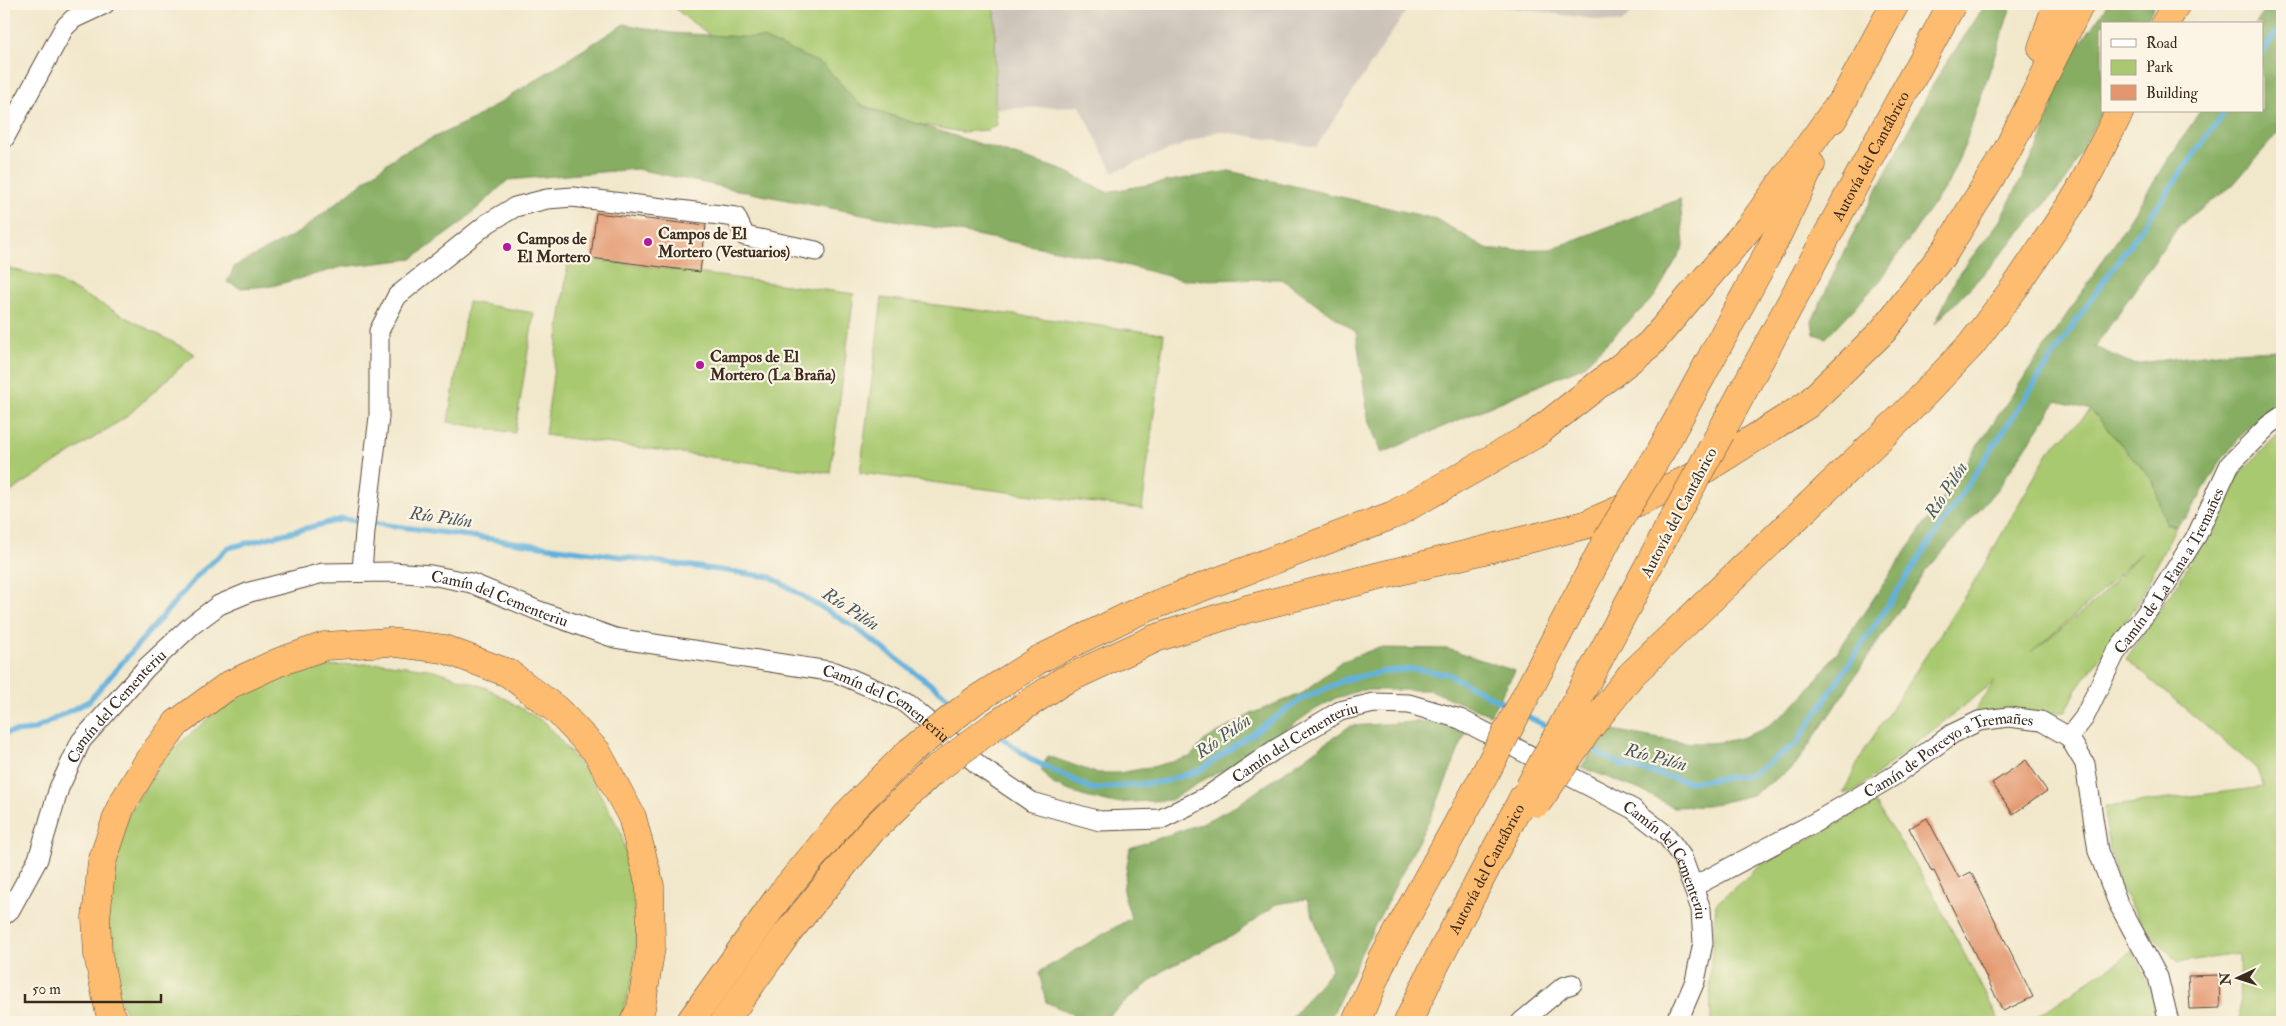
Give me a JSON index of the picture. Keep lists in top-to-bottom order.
{
  "streets": {
    "highway": ["Autovía del Cantábrico"],
    "street": ["Camín de La Fana a Tremañes", "Camín del Cementeriu", "Camín de Porceyo a Tremañes"]
  },
  "crossings": [
    ["Camín de La Fana a Tremañes", "Camín de Porceyo a Tremañes"],
    ["Camín del Cementeriu", "Camín de Porceyo a Tremañes"]
  ],
  "water": ["Río Pilón"],
  "places": ["Campos de El Mortero (Vestuarios)", "Campos de El Mortero", "Campos de El Mortero (La Braña)"],
  "legend": ["Road", "Park", "Building"],
  "scale_bar": "50 m",
  "north": "left"
}
